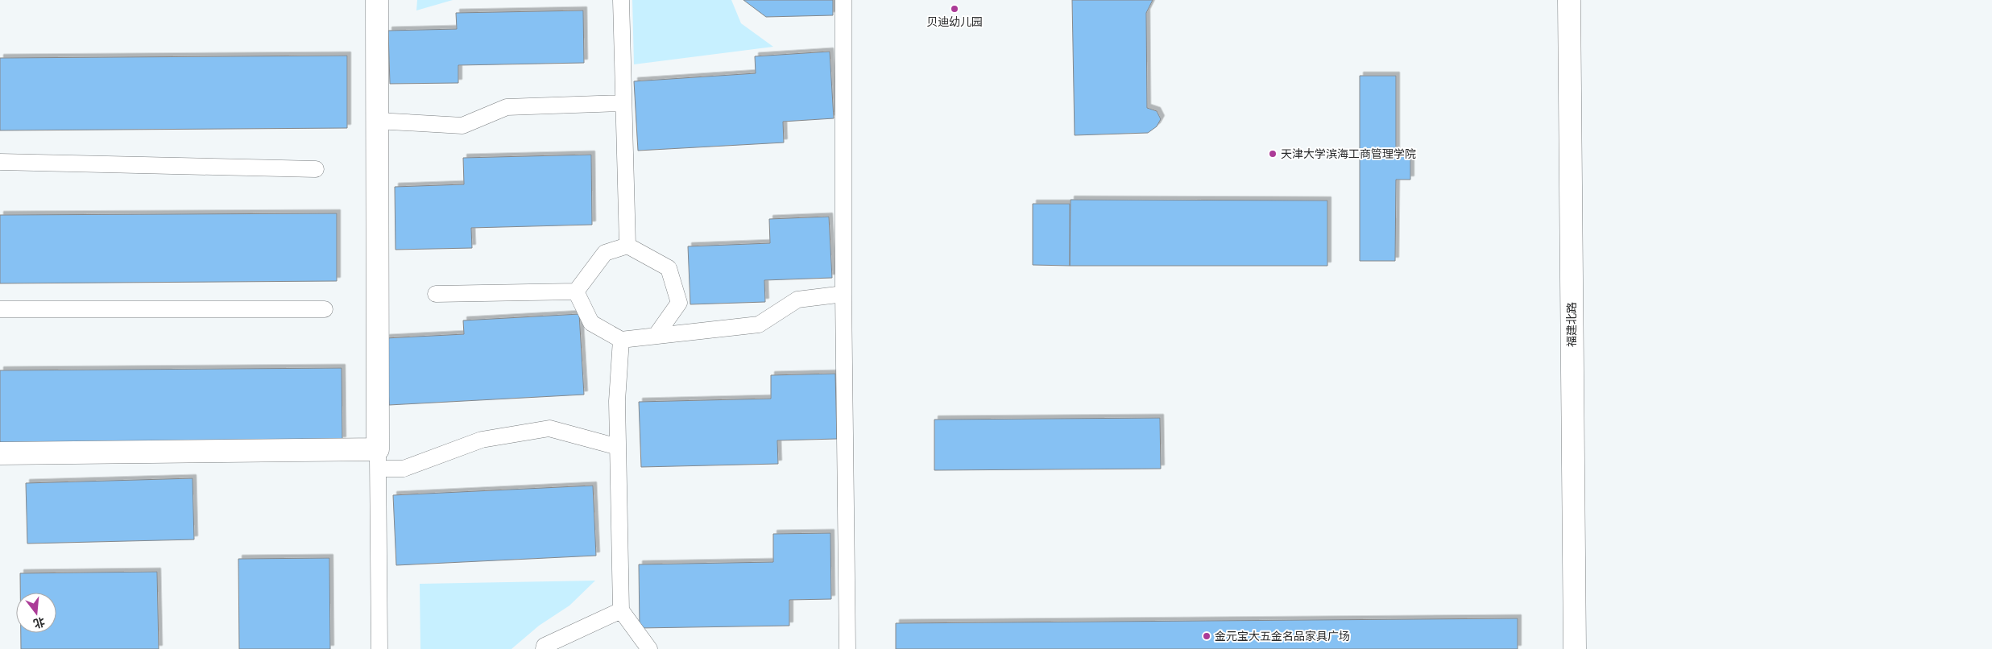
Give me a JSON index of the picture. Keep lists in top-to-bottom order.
{
  "streets": {
    "street": ["福建北路"]
  },
  "places": ["贝迪幼儿园", "天津大学滨海工商管理学院", "金元宝大五金名品家具广场"],
  "north": "bottom"
}
